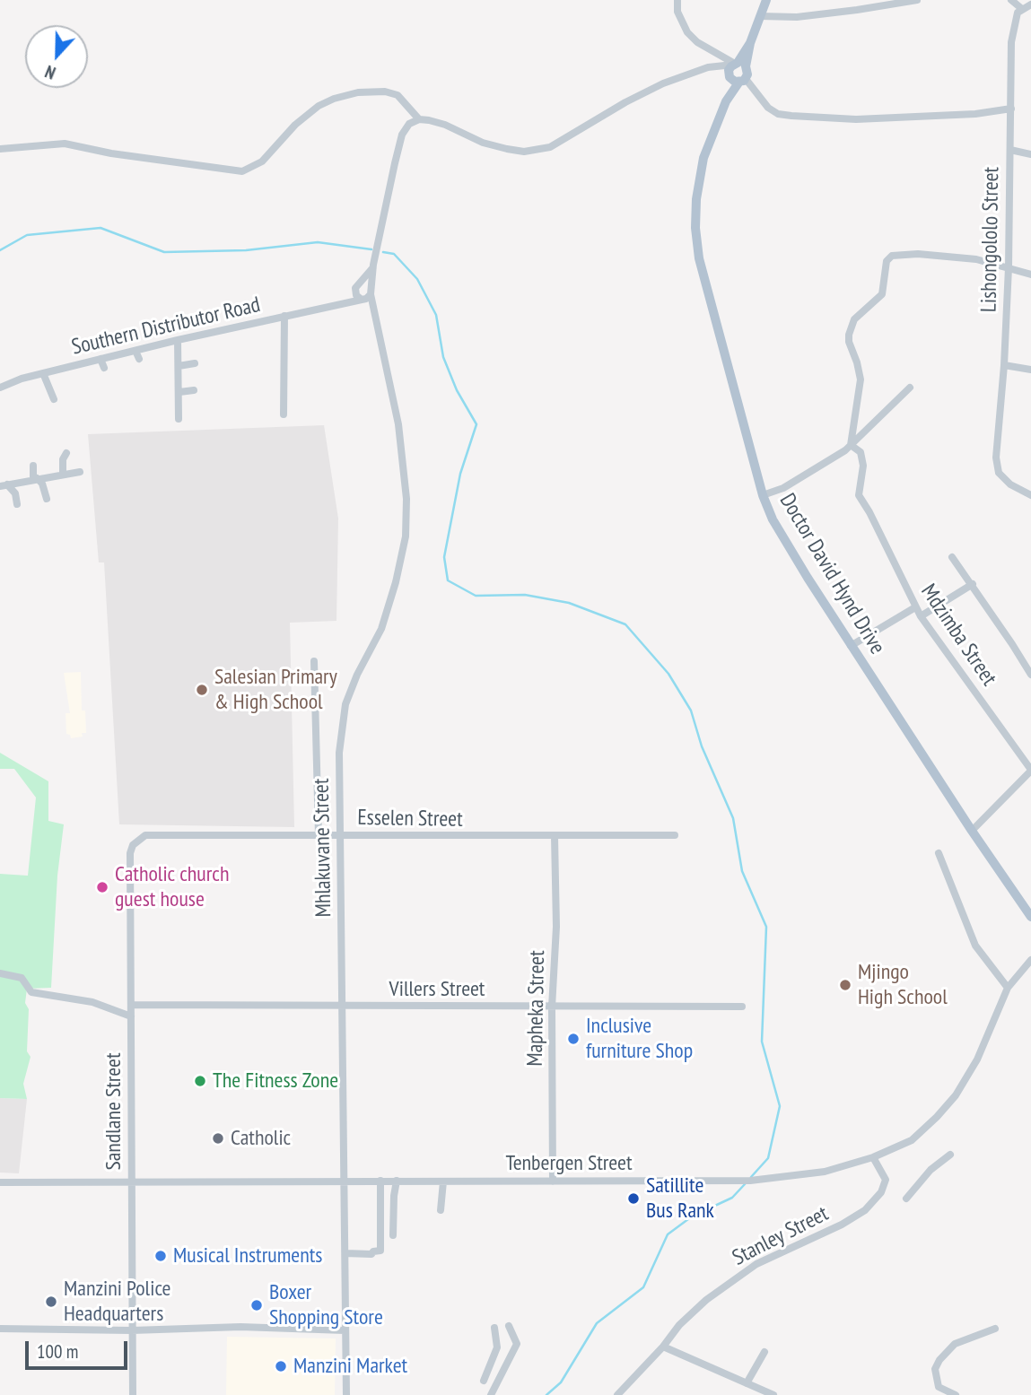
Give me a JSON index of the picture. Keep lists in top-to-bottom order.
{
  "streets": {
    "main road": ["Doctor David Hynd Drive"],
    "street": [
      "Lishongololo Street",
      "Southern Distributor Road",
      "Mdzimba Street",
      "Esselen Street",
      "Mhlakuvane Street",
      "Villers Street",
      "Mapheka Street",
      "Sandlane Street",
      "Tenbergen Street",
      "Stanley Street"
    ]
  },
  "crossings": [
    ["Southern Distributor Road", "Mhlakuvane Street"],
    ["Esselen Street", "Mhlakuvane Street"],
    ["Esselen Street", "Mapheka Street"],
    ["Esselen Street", "Sandlane Street"],
    ["Mhlakuvane Street", "Villers Street"],
    ["Mhlakuvane Street", "Tenbergen Street"],
    ["Villers Street", "Mapheka Street"],
    ["Villers Street", "Sandlane Street"],
    ["Mapheka Street", "Tenbergen Street"],
    ["Sandlane Street", "Tenbergen Street"],
    ["Tenbergen Street", "Stanley Street"]
  ],
  "places": [
    "Salesian Primary & High School",
    "Catholic church guest house",
    "Mjingo High School",
    "Inclusive furniture Shop",
    "The Fitness Zone",
    "Catholic",
    "Satillite Bus Rank",
    "Musical Instruments",
    "Manzini Police Headquarters",
    "Boxer Shopping Store",
    "Manzini Market"
  ],
  "scale_bar": "100 m",
  "north": "bottom"
}
